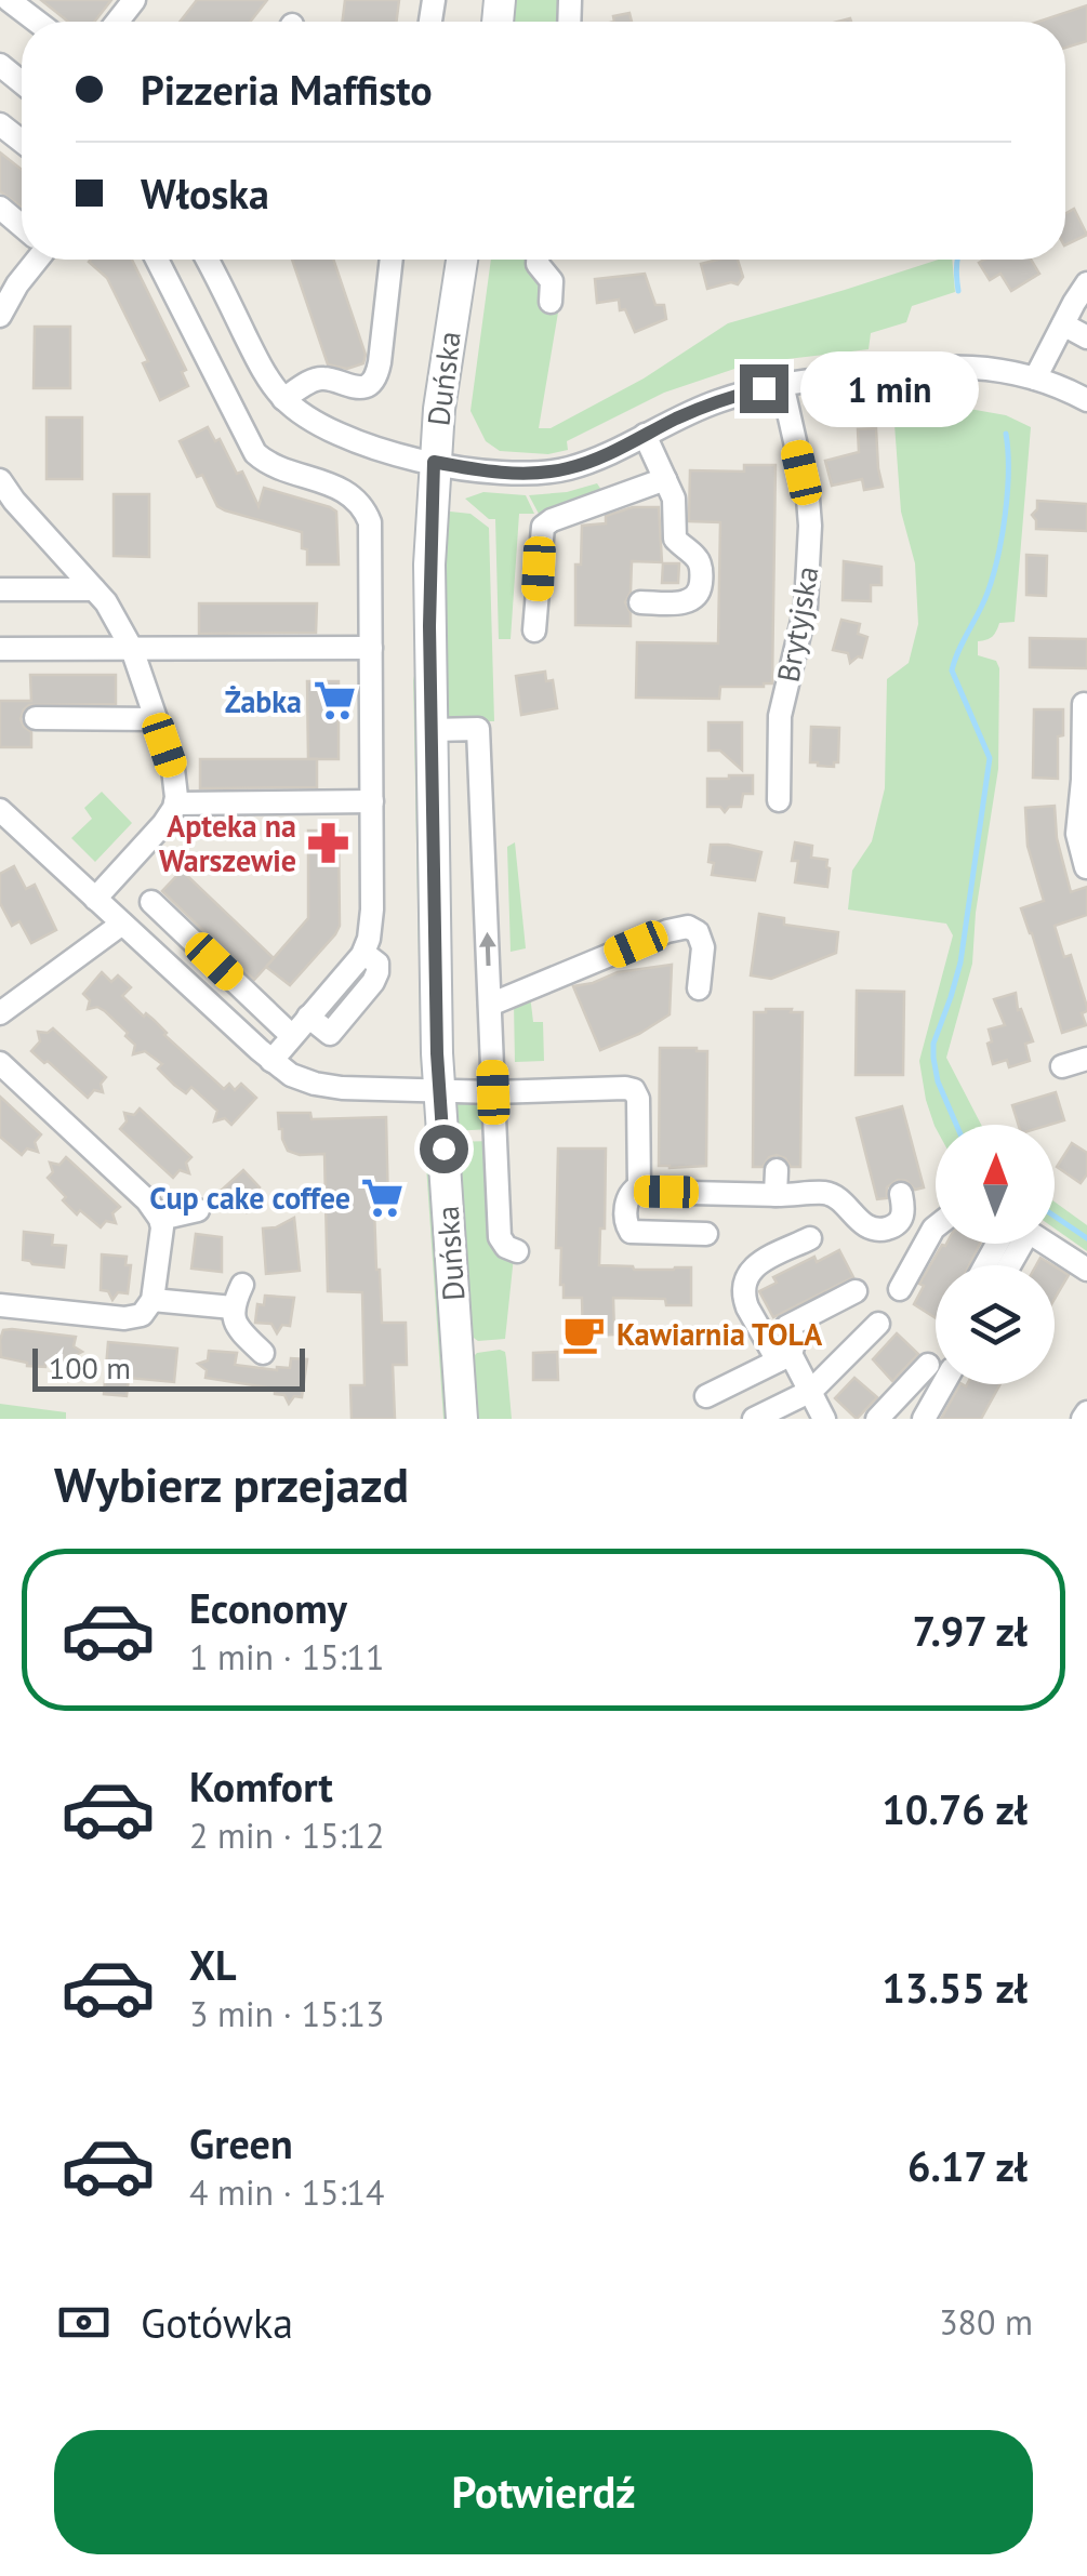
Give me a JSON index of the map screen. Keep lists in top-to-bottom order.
{
  "streets": {
    "street": ["Duńska", "Brytyjska"]
  },
  "places": {
    "supermarket": ["Żabka", "Cup cake coffee"],
    "pharmacy": ["Apteka na Warszewie"],
    "cafe": ["Kawiarnia TOLA"]
  },
  "scale_bar": "100 m",
  "north": "top",
  "page": {
    "banner": ["Pizzeria Maffisto", "Włoska"],
    "bubble": "1 min",
    "scale": "100 m",
    "heading": "Wybierz przejazd",
    "list": [
      {
        "name": "Economy",
        "note": "1 min · 15:11",
        "value": "7.97 zł"
      },
      {
        "name": "Komfort",
        "note": "2 min · 15:12",
        "value": "10.76 zł"
      },
      {
        "name": "XL",
        "note": "3 min · 15:13",
        "value": "13.55 zł"
      },
      {
        "name": "Green",
        "note": "4 min · 15:14",
        "value": "6.17 zł"
      }
    ],
    "pay": ["Gotówka", "380 m"],
    "buttons": "Potwierdź"
  }
}
